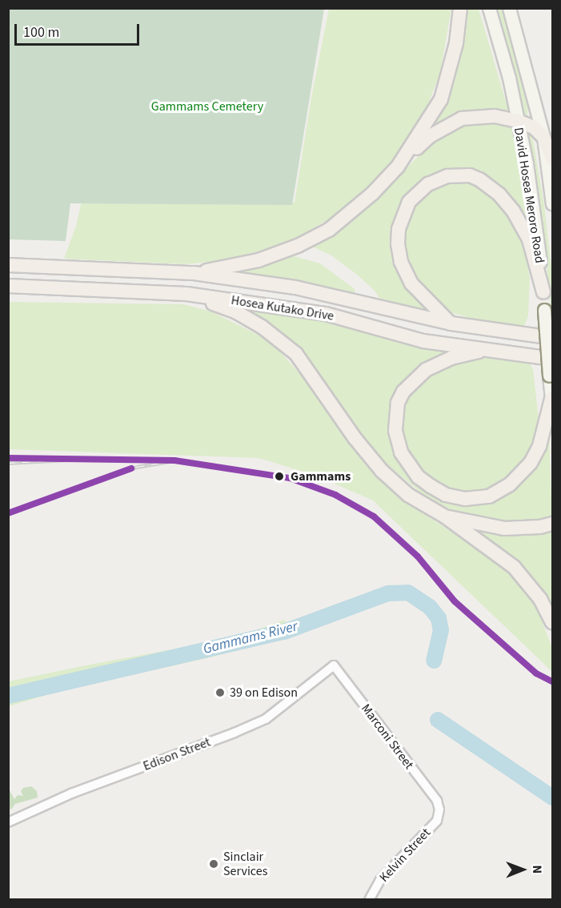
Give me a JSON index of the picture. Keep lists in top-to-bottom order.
{
  "streets": {
    "main road": ["David Hosea Meroro Road", "Hosea Kutako Drive"],
    "street": ["Marconi Street", "Edison Street", "Kelvin Street"]
  },
  "crossings": [
    ["Marconi Street", "Edison Street"],
    ["Marconi Street", "Kelvin Street"]
  ],
  "water": ["Gammams River"],
  "parks": ["Gammams Cemetery"],
  "places": ["Gammams", "39 on Edison", "Sinclair Services"],
  "scale_bar": "100 m",
  "north": "right"
}
